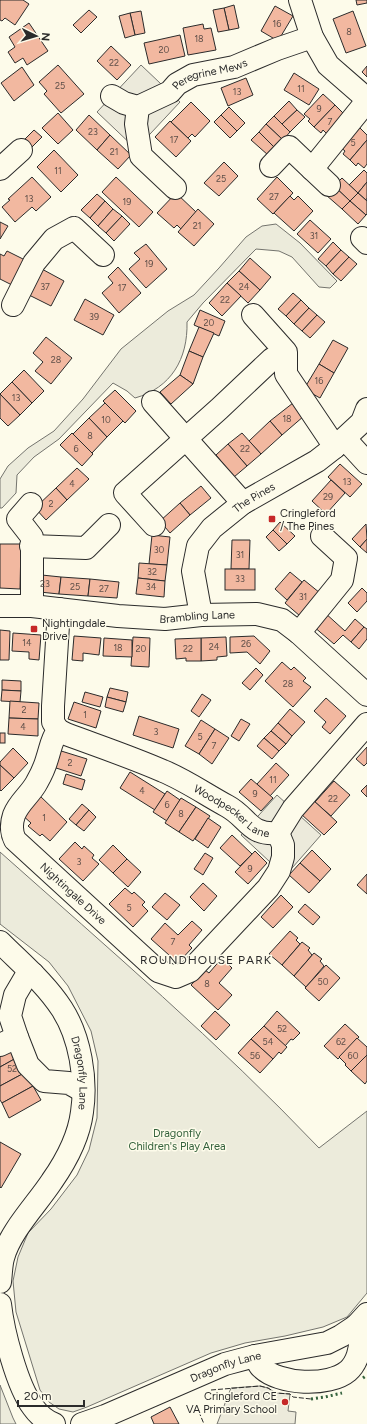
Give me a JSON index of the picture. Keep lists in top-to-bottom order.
{
  "streets": {
    "street": [
      "Peregrine Mews",
      "The Pines",
      "Brambling Lane",
      "Woodpecker Lane",
      "Nightingale Drive",
      "Dragonfly Lane"
    ]
  },
  "crossings": [
    ["The Pines", "Brambling Lane"],
    ["Woodpecker Lane", "Nightingale Drive"]
  ],
  "districts": ["ROUNDHOUSE PARK"],
  "parks": ["Dragonfly Children's Play Area"],
  "places": {
    "transit": ["Cringleford / The Pines", "Nightingdale Drive"],
    "other": ["Cringleford CE VA Primary School"]
  },
  "house_numbers": [
    "16",
    "8",
    "18",
    "20",
    "22",
    "25",
    "11",
    "13",
    "9",
    "7",
    "23",
    "17",
    "5",
    "21",
    "11",
    "25",
    "27",
    "13",
    "19",
    "21",
    "31",
    "19",
    "37",
    "24",
    "17",
    "22",
    "39",
    "20",
    "28",
    "16",
    "13",
    "18",
    "10",
    "8",
    "6",
    "22",
    "13",
    "4",
    "29",
    "2",
    "30",
    "31",
    "32",
    "33",
    "23",
    "25",
    "34",
    "27",
    "31",
    "14",
    "26",
    "24",
    "18",
    "20",
    "22",
    "28",
    "2",
    "1",
    "4",
    "3",
    "5",
    "7",
    "2",
    "11",
    "4",
    "9",
    "22",
    "6",
    "8",
    "1",
    "3",
    "9",
    "5",
    "7",
    "50",
    "8",
    "52",
    "54",
    "62",
    "56",
    "60",
    "52"
  ],
  "scale_bar": "20 m",
  "north": "right"
}
